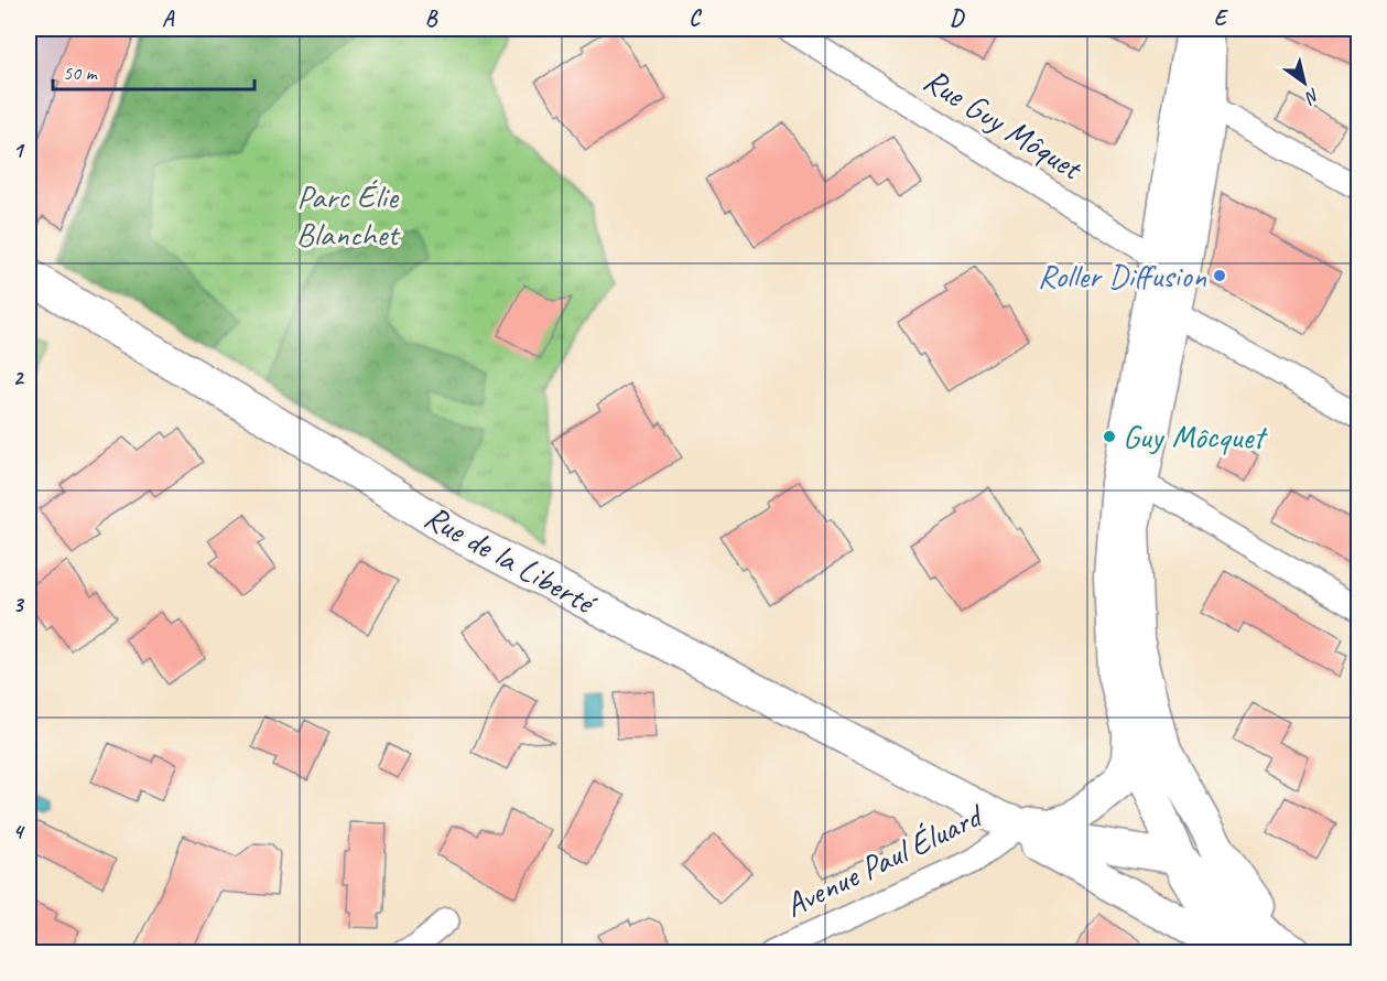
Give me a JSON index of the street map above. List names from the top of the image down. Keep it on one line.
{"streets":{"street":["Rue Guy Môquet","Rue de la Liberté","Avenue Paul Éluard"]},"crossings":[["Rue de la Liberté","Avenue Paul Éluard"]],"parks":["Parc Élie Blanchet"],"places":["Roller Diffusion","Guy Môcquet"],"scale_bar":"50 m","north":"bottom right","grid":{"columns":["A","B","C","D","E"],"rows":["1","2","3","4"]}}
